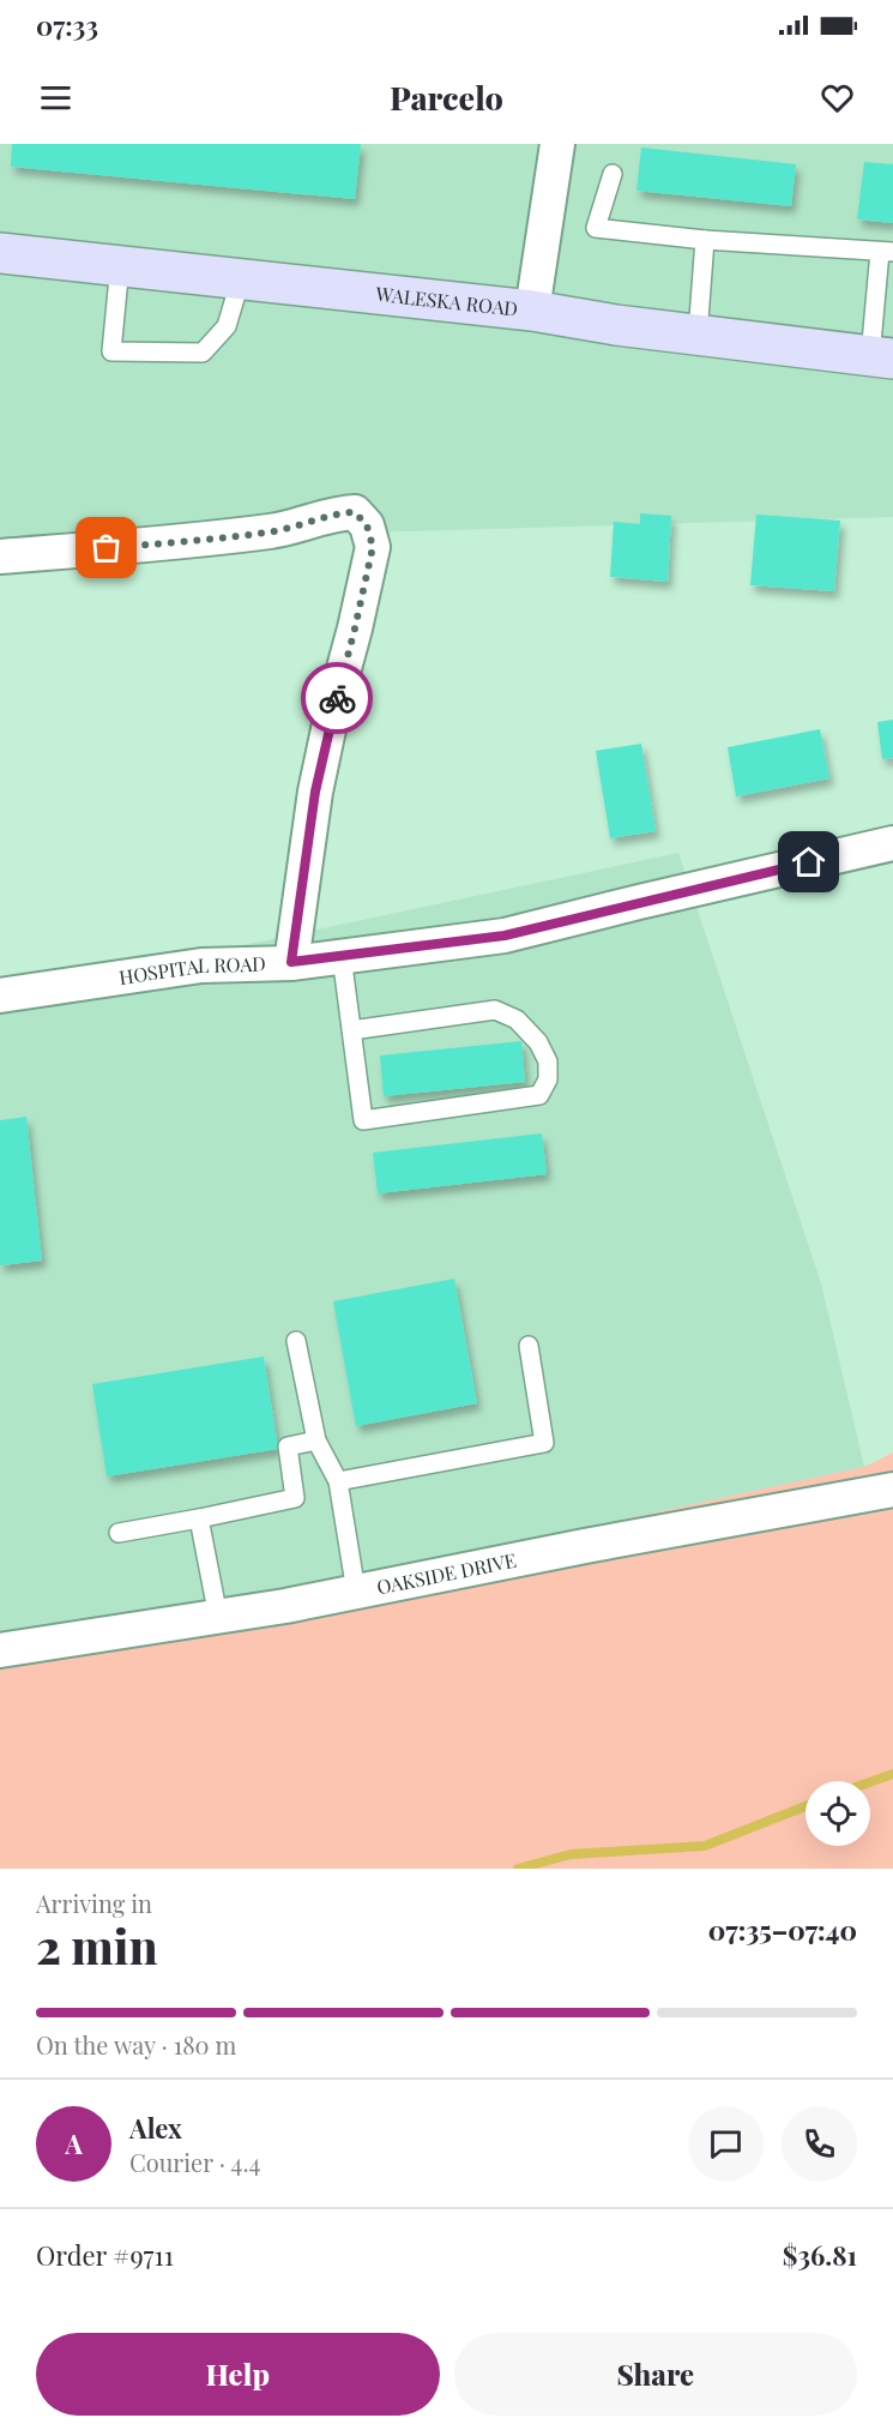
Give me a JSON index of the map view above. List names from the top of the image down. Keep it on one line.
{"streets":{"main road":["WALESKA ROAD"],"street":["HOSPITAL ROAD","OAKSIDE DRIVE"]},"page":{"status":"07:33","header":"Parcelo","heading":["2 min","Arriving in","07:35–07:40"],"panel":["Alex","Courier · 4.4","Order #9711","$36.81"],"bar":"On the way · 180 m","round":"A","buttons":["Help","Share"]}}
